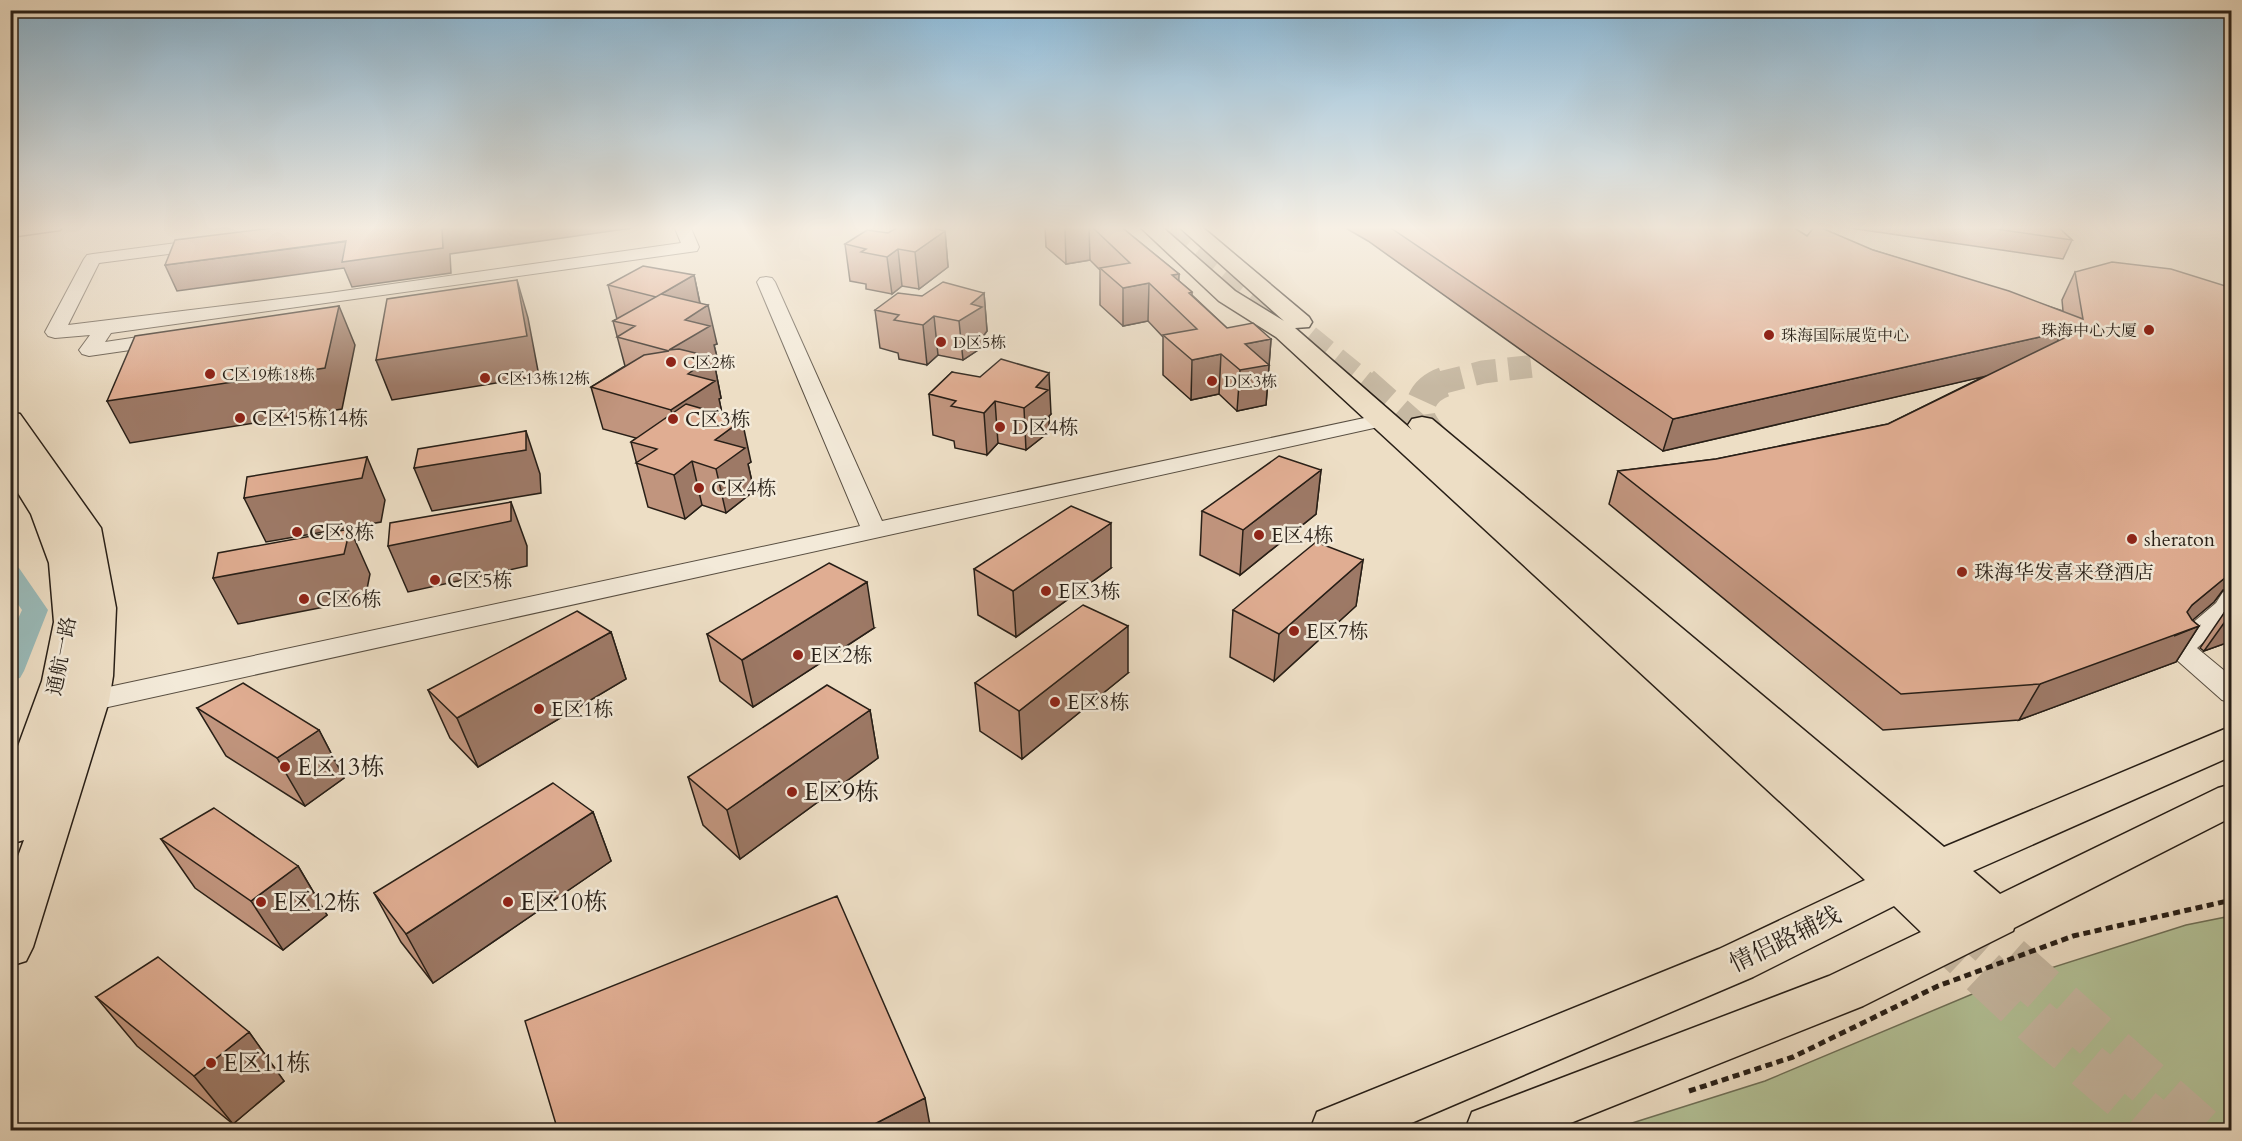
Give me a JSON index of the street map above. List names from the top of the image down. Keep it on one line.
{"streets":{"main road":["通航一路","情侣路辅线"]},"places":["珠海中心大厦","珠海国际展览中心","D区5栋","C区2栋","C区19栋18栋","C区13栋12栋","D区3栋","C区15栋14栋","C区3栋","D区4栋","C区4栋","C区8栋","E区4栋","sheraton","珠海华发喜来登酒店","C区5栋","E区3栋","C区6栋","E区7栋","E区2栋","E区8栋","E区1栋","E区13栋","E区9栋","E区12栋","E区10栋","E区11栋"]}
